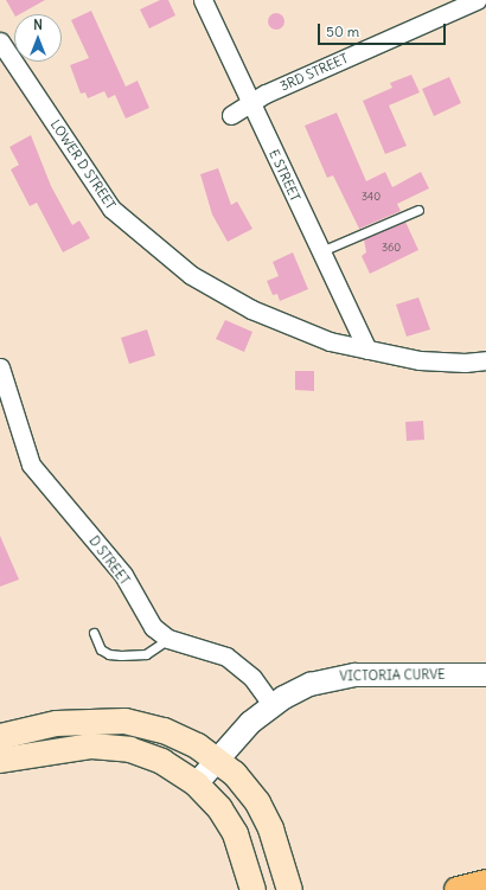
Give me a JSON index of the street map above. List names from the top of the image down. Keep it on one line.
{"streets":{"street":["3RD STREET","LOWER D STREET","E STREET","D STREET","VICTORIA CURVE"]},"crossings":[["3RD STREET","E STREET"],["LOWER D STREET","E STREET"],["D STREET","VICTORIA CURVE"]],"house_numbers":["340","360"],"scale_bar":"50 m","north":"top"}
